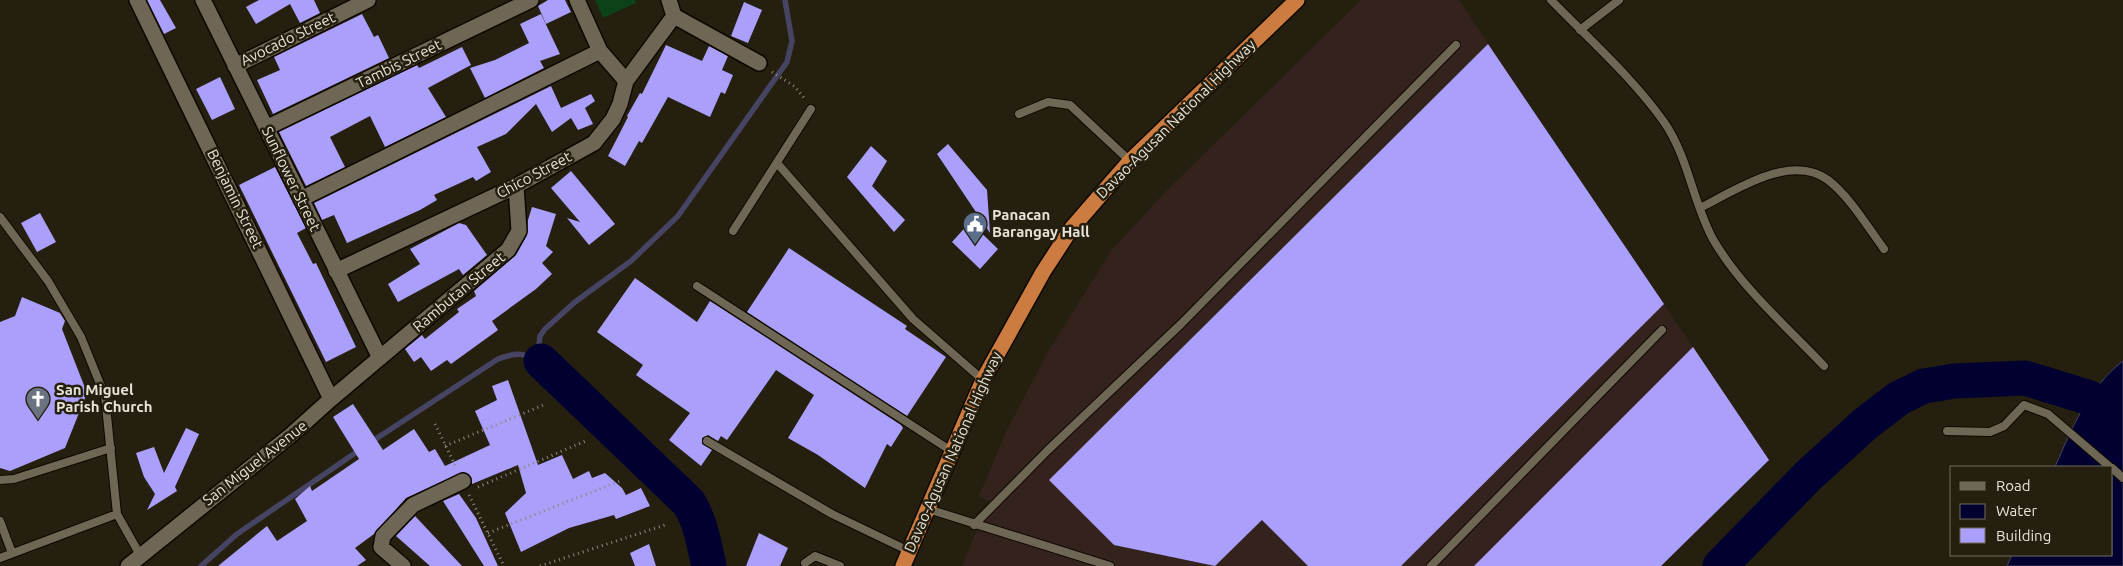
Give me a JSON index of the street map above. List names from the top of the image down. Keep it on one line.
{"streets":{"highway":["Davao-Agusan National Highway"],"street":["Avocado Street","Tambis Street","Chico Street","Sunflower Street","Benjamin Street","Rambutan Street","San Miguel Avenue"]},"crossings":[["Avocado Street","Sunflower Street"],["Tambis Street","Sunflower Street"],["Chico Street","Sunflower Street"],["Chico Street","Rambutan Street"],["Sunflower Street","Rambutan Street"],["Sunflower Street","San Miguel Avenue"],["Benjamin Street","San Miguel Avenue"],["Rambutan Street","San Miguel Avenue"]],"places":{"public building":["Panacan Barangay Hall"],"church":["San Miguel Parish Church"]},"legend":["Road","Water","Building"]}
